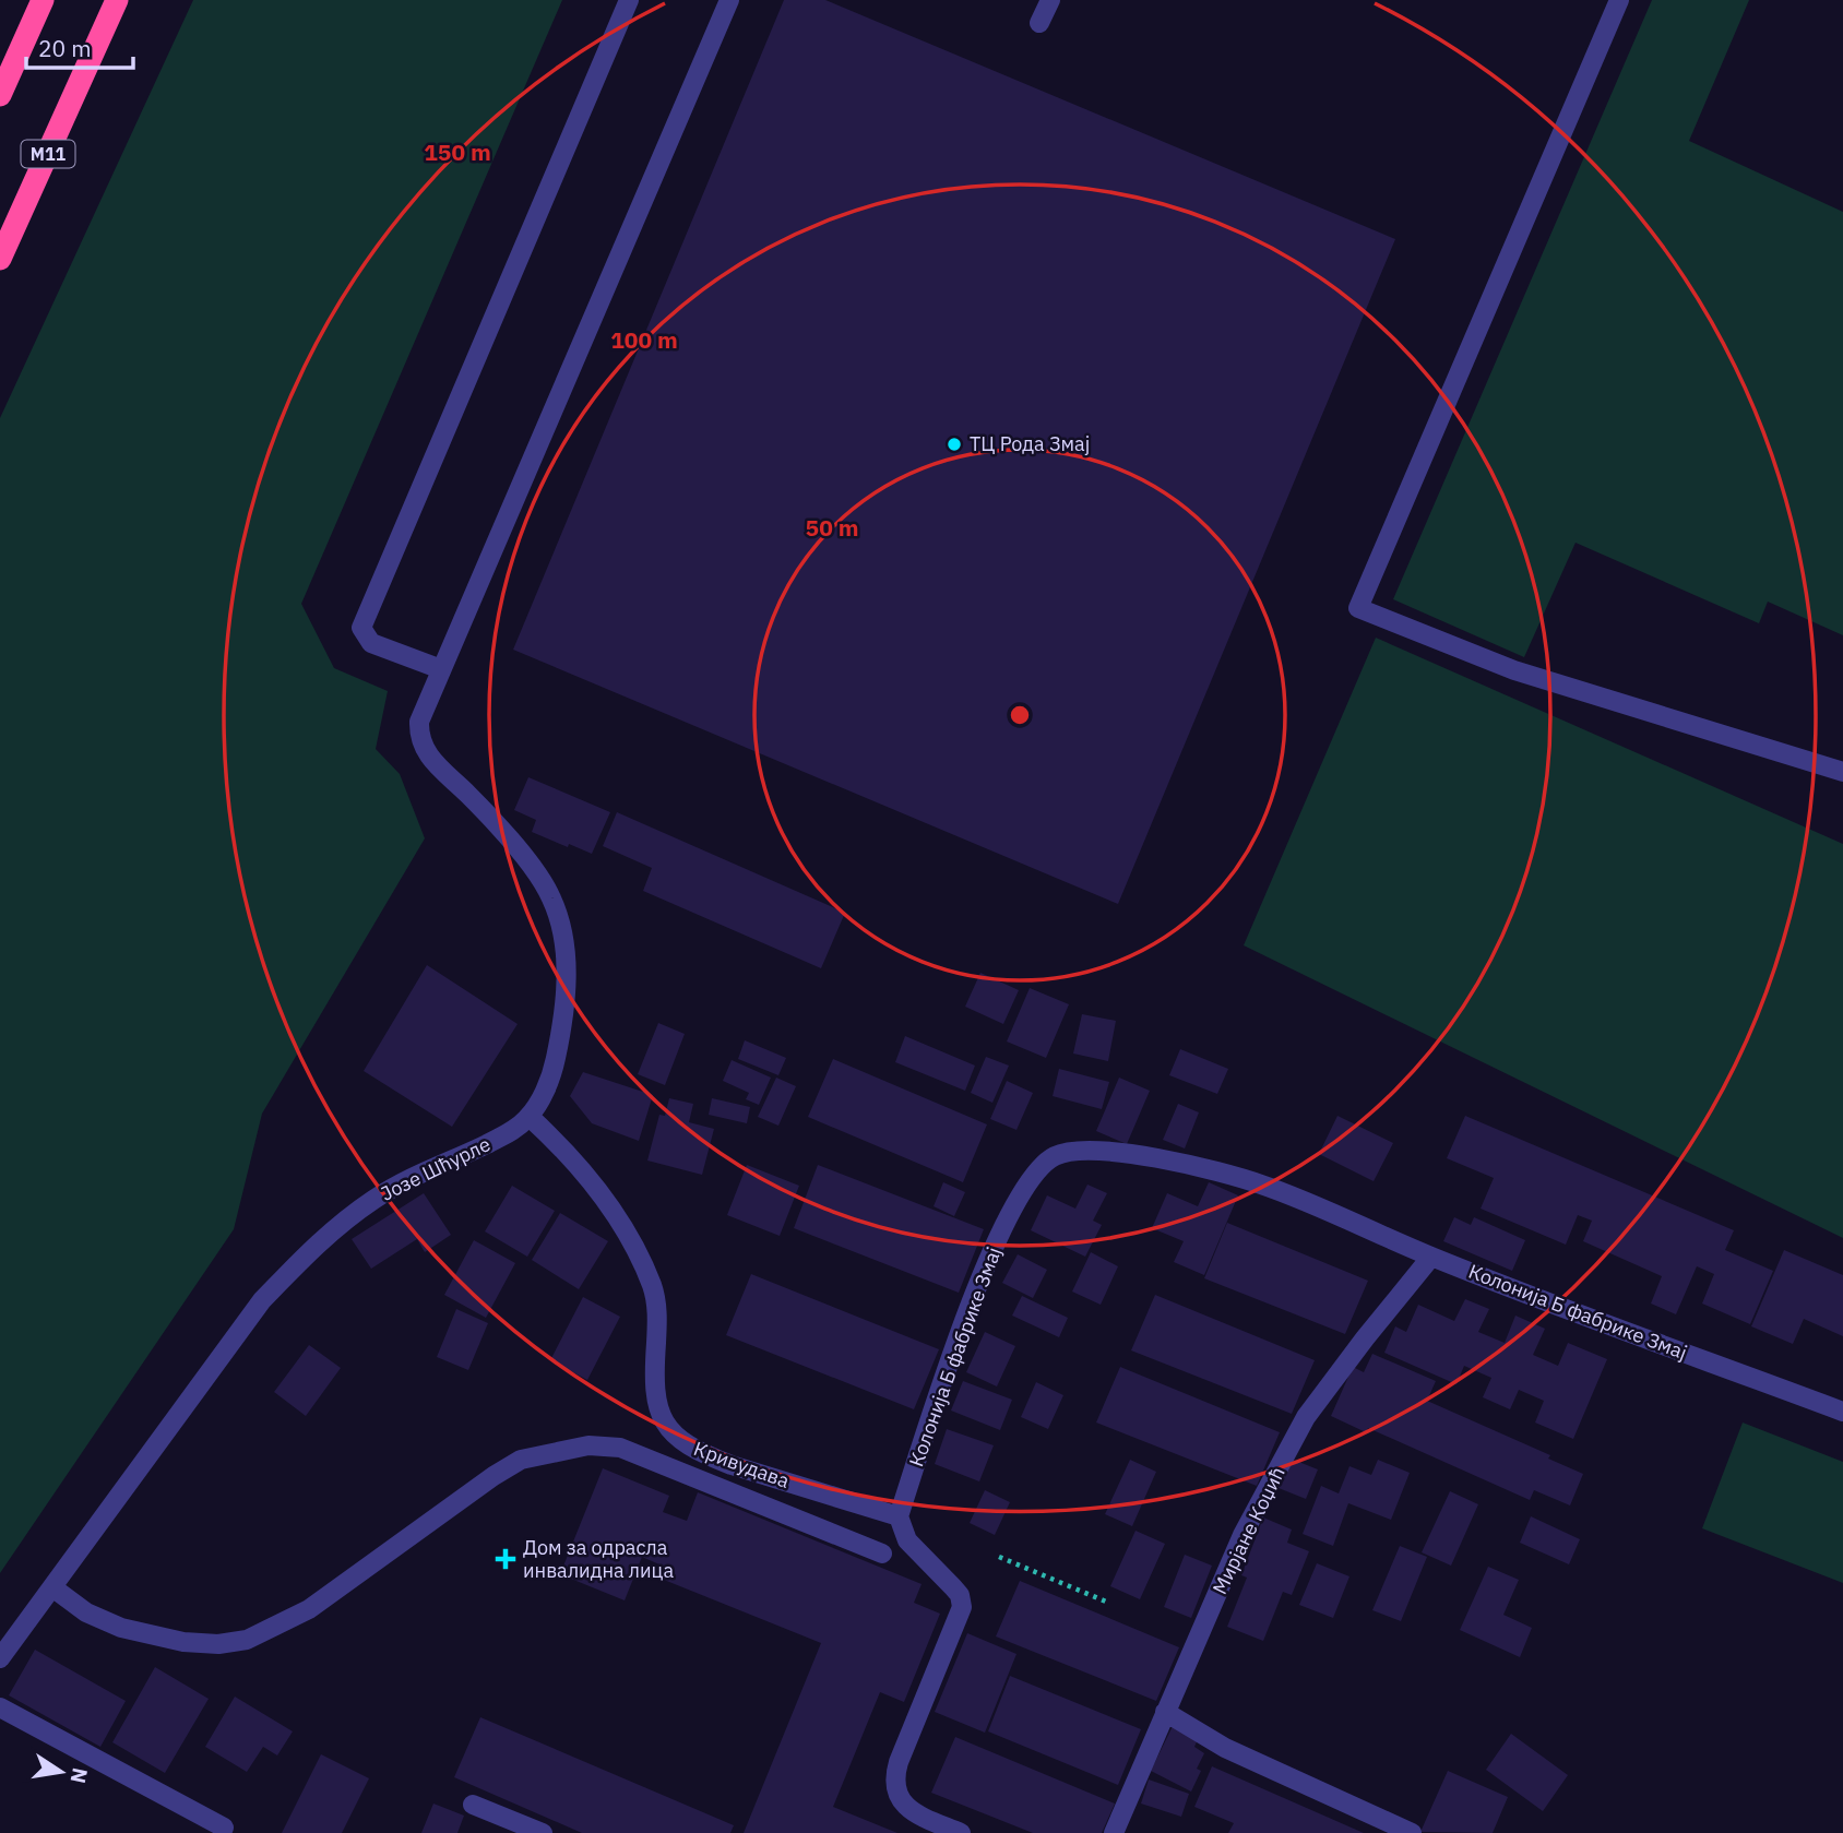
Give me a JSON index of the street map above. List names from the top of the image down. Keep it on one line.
{"streets":{"highway":["M11"],"street":["Јозе Шћурле","Колонија Б фабрике Змај","Кривудава","Мирјане Коџић"]},"crossings":[["Јозе Шћурле","Кривудава"],["Колонија Б фабрике Змај","Кривудава"],["Колонија Б фабрике Змај","Мирјане Коџић"]],"places":{"other":["ТЦ Рода Змај"],"health":["Дом за одрасла инвалидна лица"]},"scale_bar":"20 m","north":"right","rings":["150 m","100 m","50 m"]}
